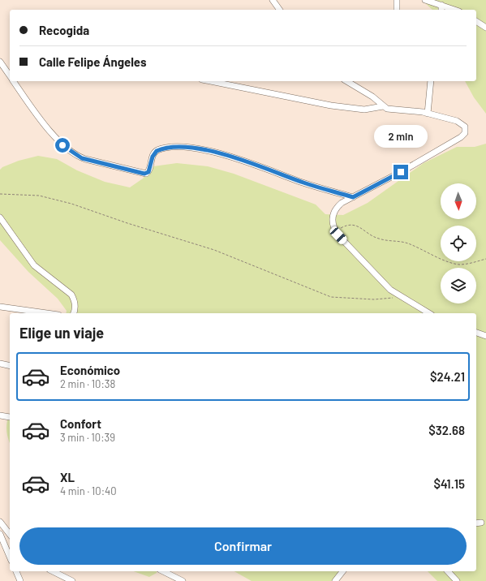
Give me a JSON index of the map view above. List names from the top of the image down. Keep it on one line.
{"north":"bottom","page":{"banner":["Recogida","Calle Felipe Ángeles"],"bubble":"2 min","heading":"Elige un viaje","list":[{"name":"Económico","note":"2 min · 10:38","value":"$24.21"},{"name":"Confort","note":"3 min · 10:39","value":"$32.68"},{"name":"XL","note":"4 min · 10:40","value":"$41.15"}],"buttons":"Confirmar"}}
